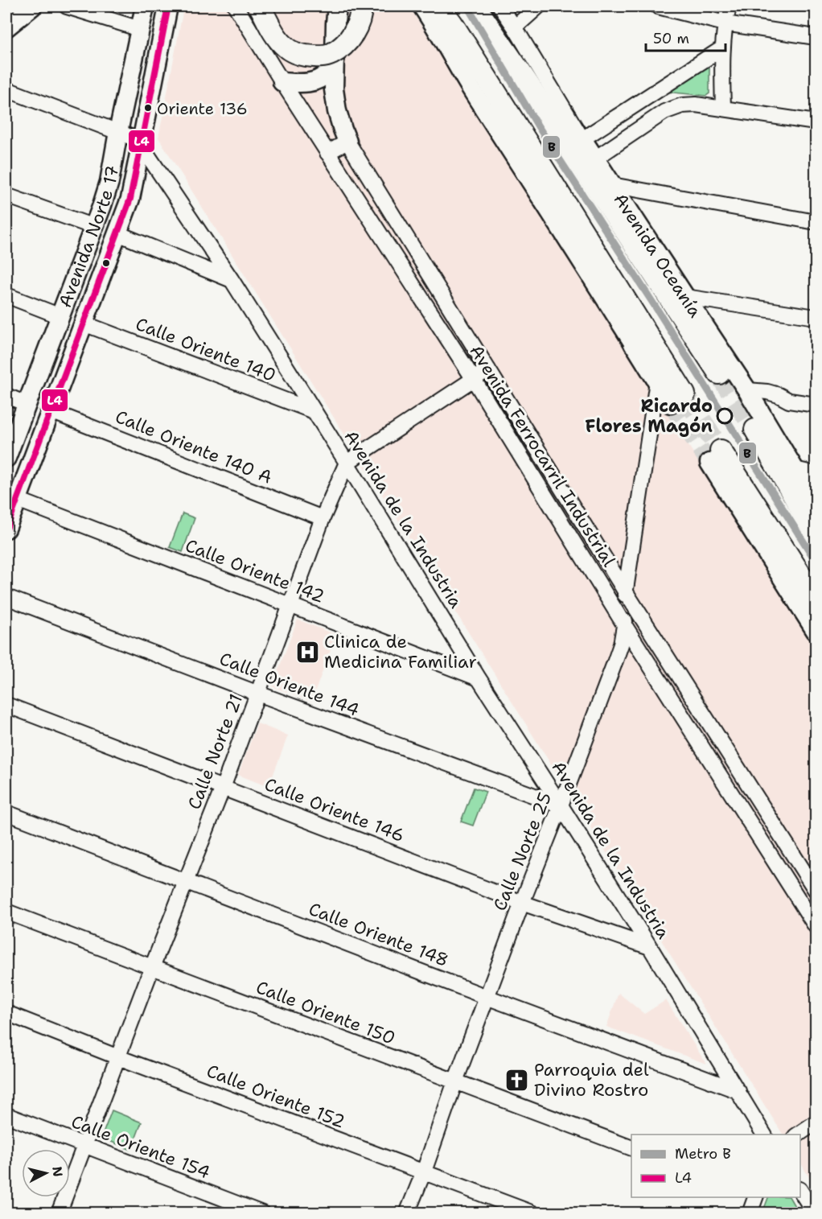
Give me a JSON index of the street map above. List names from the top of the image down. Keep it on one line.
{"streets":{"highway":["Avenida Oceanía"],"main road":["Avenida Norte 17"],"street":["Calle Oriente 140","Calle Oriente 140 A","Avenida Ferrocarril Industrial","Avenida de la Industria","Calle Oriente 142","Calle Oriente 144","Calle Norte 21","Calle Oriente 146","Calle Norte 25","Calle Oriente 148","Calle Oriente 150","Calle Oriente 152","Calle Oriente 154"]},"crossings":[["Avenida Norte 17","Calle Oriente 140"],["Avenida Norte 17","Calle Oriente 140 A"],["Avenida Norte 17","Avenida de la Industria"],["Avenida Norte 17","Calle Oriente 142"],["Calle Oriente 140","Avenida de la Industria"],["Calle Oriente 140 A","Calle Norte 21"],["Avenida Ferrocarril Industrial","Calle Norte 25"],["Avenida de la Industria","Calle Oriente 142"],["Avenida de la Industria","Calle Oriente 144"],["Avenida de la Industria","Calle Norte 21"],["Avenida de la Industria","Calle Oriente 146"],["Avenida de la Industria","Calle Norte 25"],["Avenida de la Industria","Calle Oriente 148"],["Calle Oriente 142","Calle Norte 21"],["Calle Oriente 144","Calle Norte 21"],["Calle Oriente 144","Calle Norte 25"],["Calle Norte 21","Calle Oriente 146"],["Calle Norte 21","Calle Oriente 148"],["Calle Norte 21","Calle Oriente 150"],["Calle Norte 21","Calle Oriente 152"],["Calle Norte 21","Calle Oriente 154"],["Calle Oriente 146","Calle Norte 25"],["Calle Norte 25","Calle Oriente 148"],["Calle Norte 25","Calle Oriente 150"],["Calle Norte 25","Calle Oriente 152"]],"places":{"other":["Oriente 136","Ricardo Flores Magón"],"hospital":["Clinica de Medicina Familiar"],"church":["Parroquia del Divino Rostro"]},"lines":["metro line B","transit line L4"],"legend":["Metro B","L4"],"scale_bar":"50 m","north":"right"}
